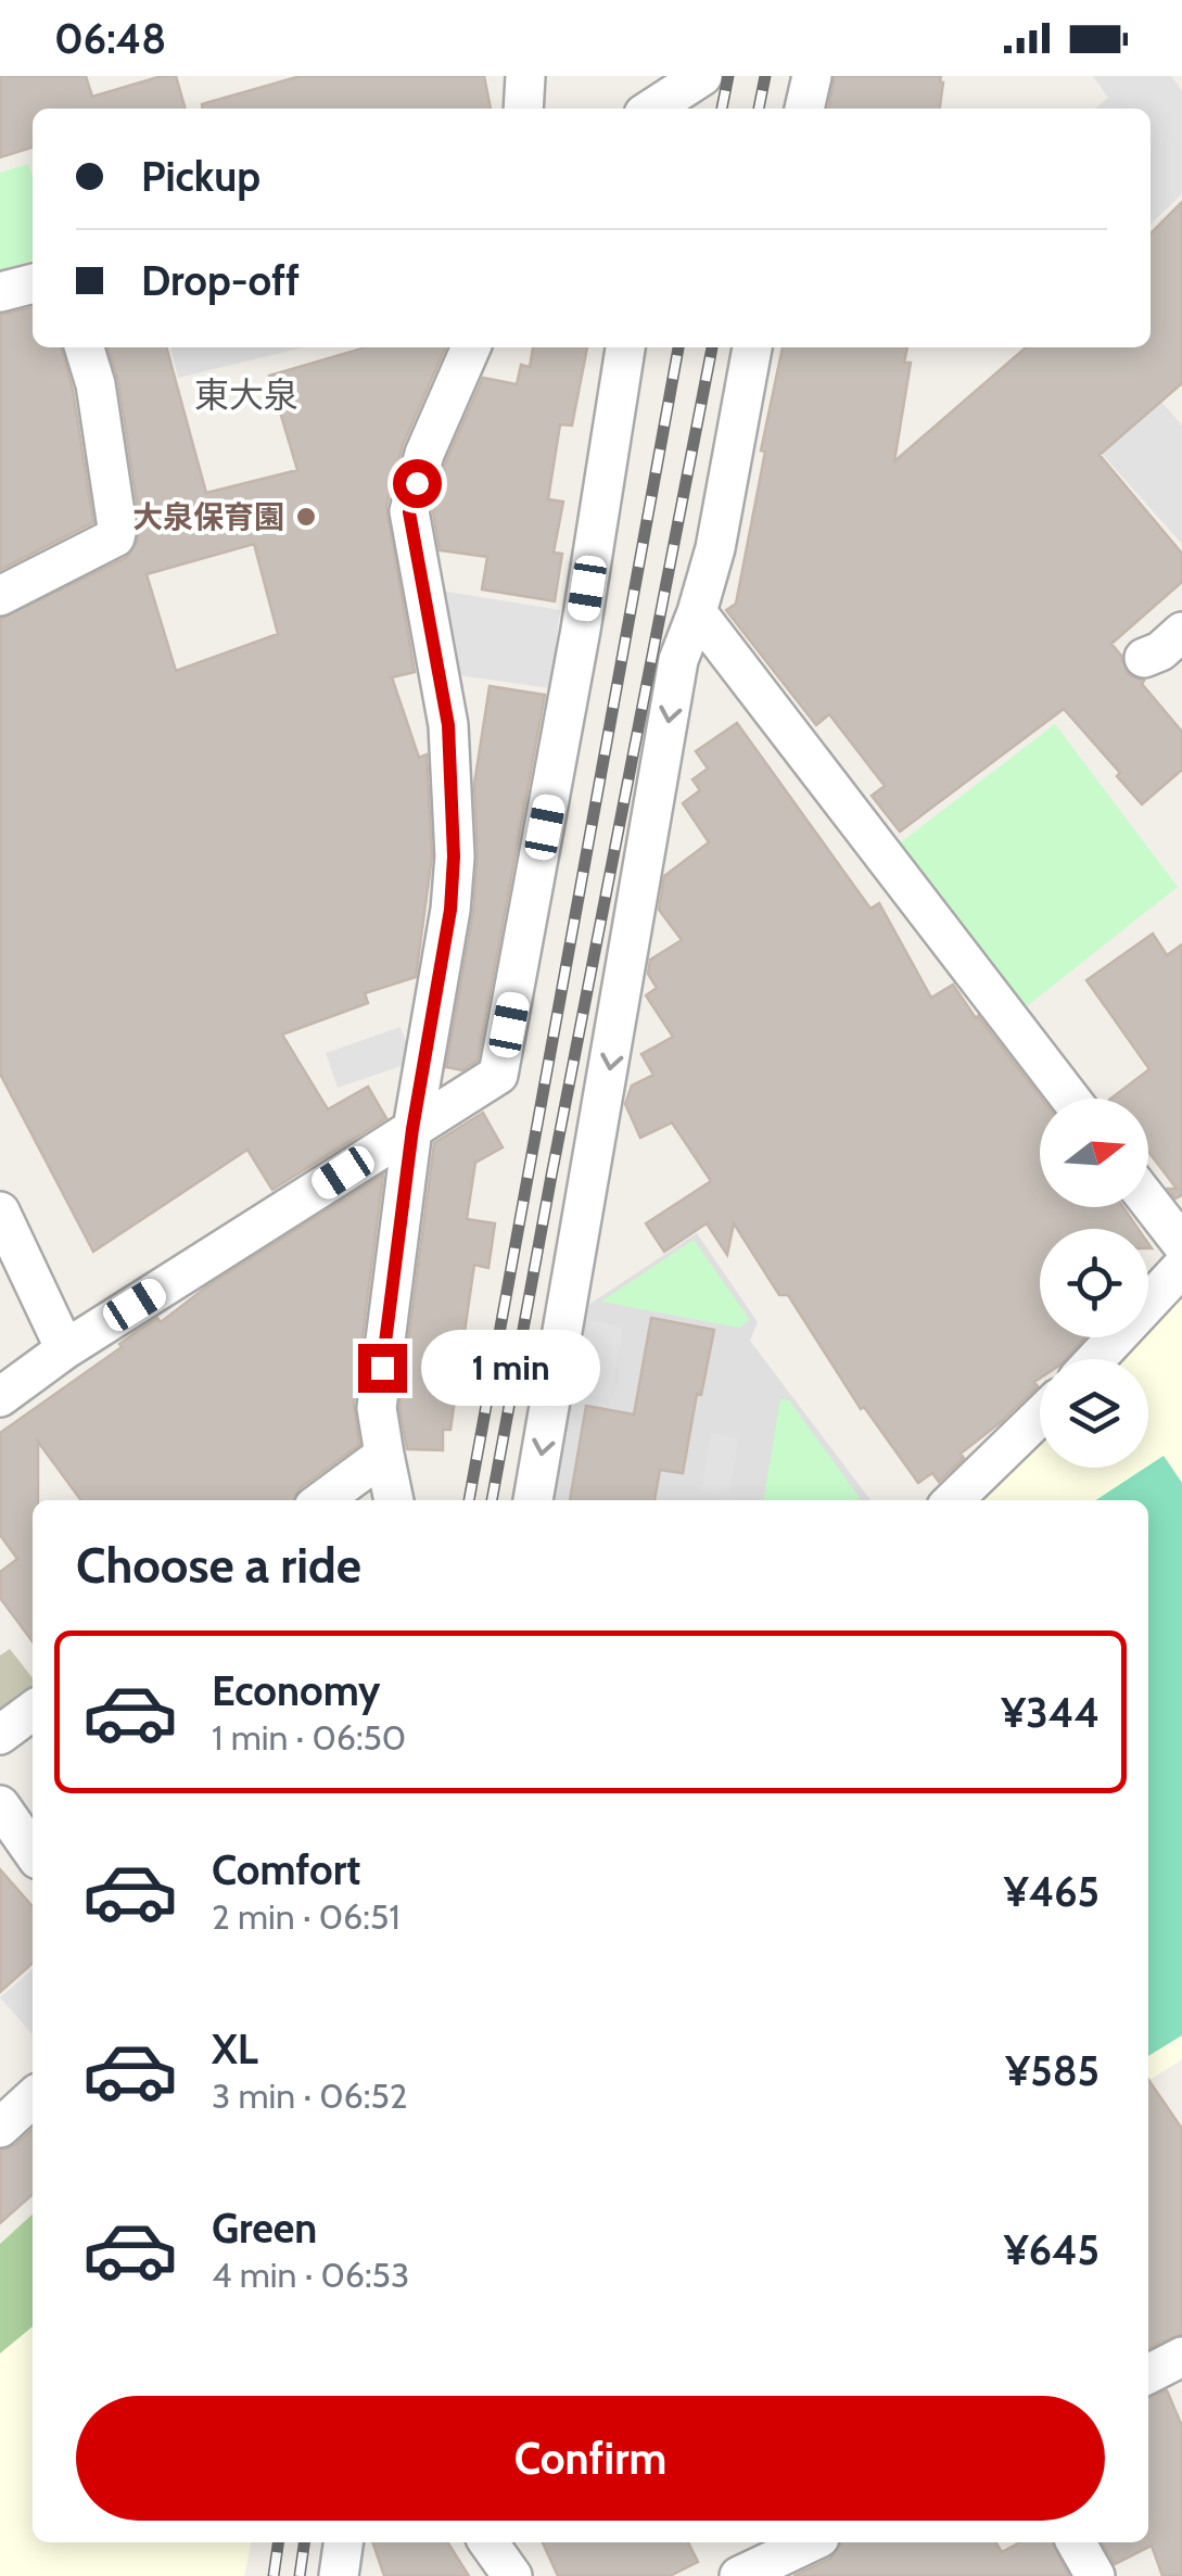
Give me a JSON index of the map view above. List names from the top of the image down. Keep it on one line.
{"districts":["東大泉"],"places":["大泉保育園"],"north":"right","page":{"status":"06:48","banner":["Pickup","Drop-off"],"bubble":"1 min","heading":"Choose a ride","list":[{"name":"Economy","note":"1 min · 06:50","value":"¥344"},{"name":"Comfort","note":"2 min · 06:51","value":"¥465"},{"name":"XL","note":"3 min · 06:52","value":"¥585"},{"name":"Green","note":"4 min · 06:53","value":"¥645"}],"buttons":"Confirm"}}
